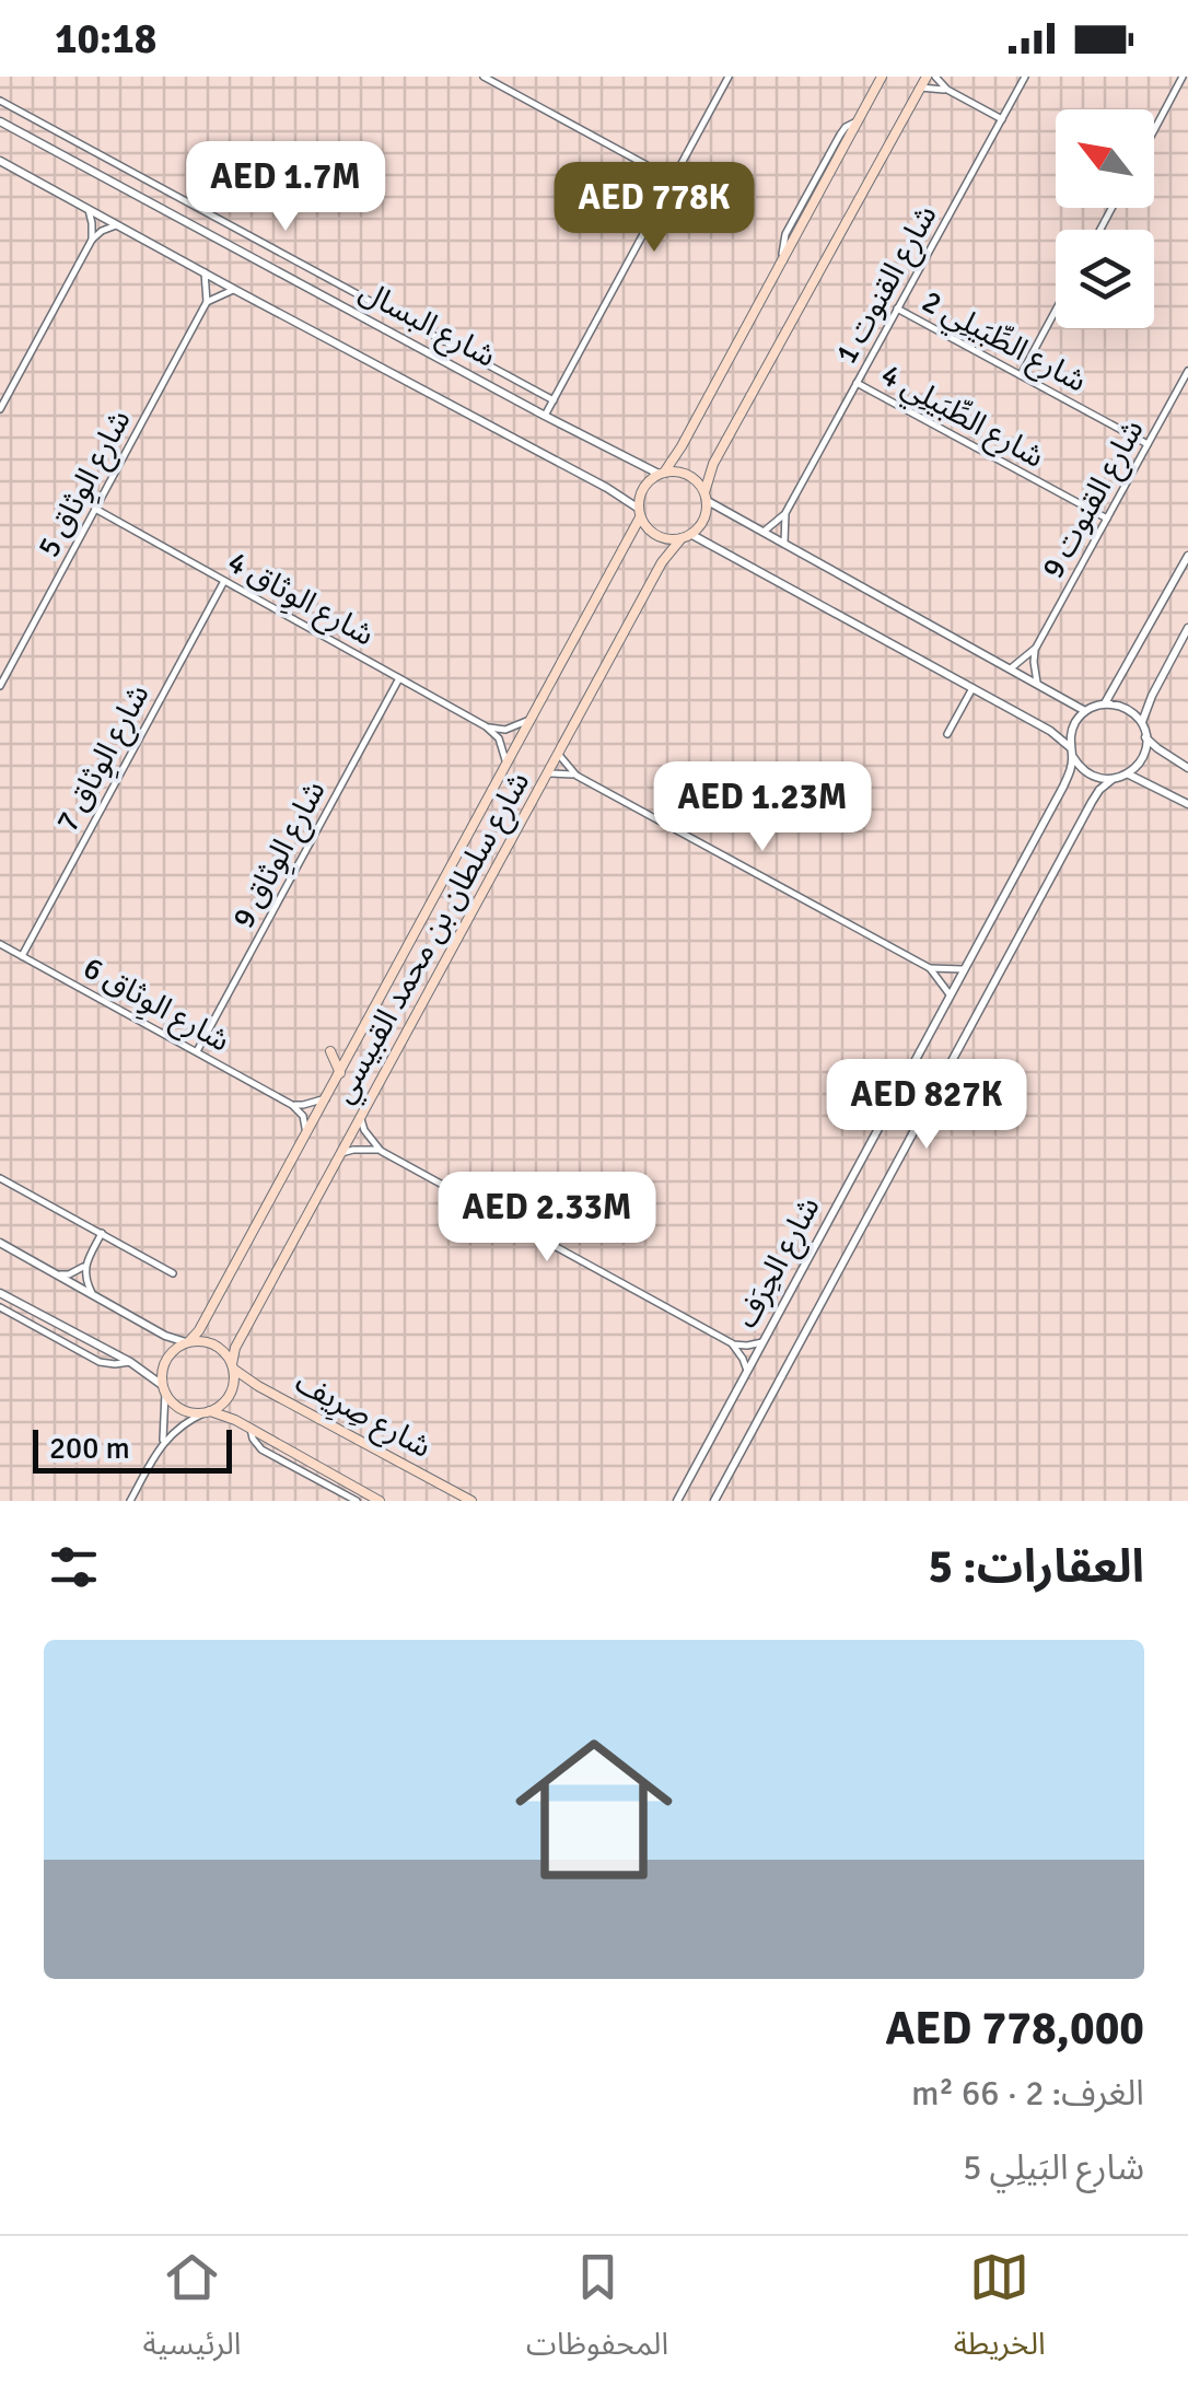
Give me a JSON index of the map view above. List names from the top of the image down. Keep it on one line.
{"streets":{"main road":["شارع سلطان بن محمد القبيسي","شارع صِرِيف"],"street":["شارع القنوت 1","شارع البسال","شارع الطِّبَيلِي 2","شارع الطِّبَيلِي 4","شارع الوِثاق 5","شارع القنوت 9","شارع الوِثاق 4","شارع الوِثاق 7","شارع الوِثاق 9","شارع الوِثاق 6","شارع الحِرَف"]},"crossings":[["شارع القنوت 1","شارع الطِّبَيلِي 2"],["شارع القنوت 1","شارع الطِّبَيلِي 4"],["شارع البسال","شارع سلطان بن محمد القبيسي"],["شارع الطِّبَيلِي 2","شارع القنوت 9"],["شارع الطِّبَيلِي 4","شارع القنوت 9"],["شارع الوِثاق 5","شارع الوِثاق 4"],["شارع الوِثاق 4","شارع الوِثاق 7"],["شارع الوِثاق 4","شارع الوِثاق 9"],["شارع الوِثاق 7","شارع الوِثاق 6"],["شارع الوِثاق 9","شارع الوِثاق 6"],["شارع سلطان بن محمد القبيسي","شارع صِرِيف"]],"scale_bar":"200 m","north":"top left","page":{"status":"10:18","price":["AED 1.7M","AED 778K","AED 1.23M","AED 827K","AED 2.33M"],"scale":"200 m","heading":"العقارات: 5","list":[{"name":"AED 778,000","note":"الغرف: 2 · 66 m² · شارع البَيلِي 5"}],"tabs":["الخريطة","المحفوظات","الرئيسية"]}}
